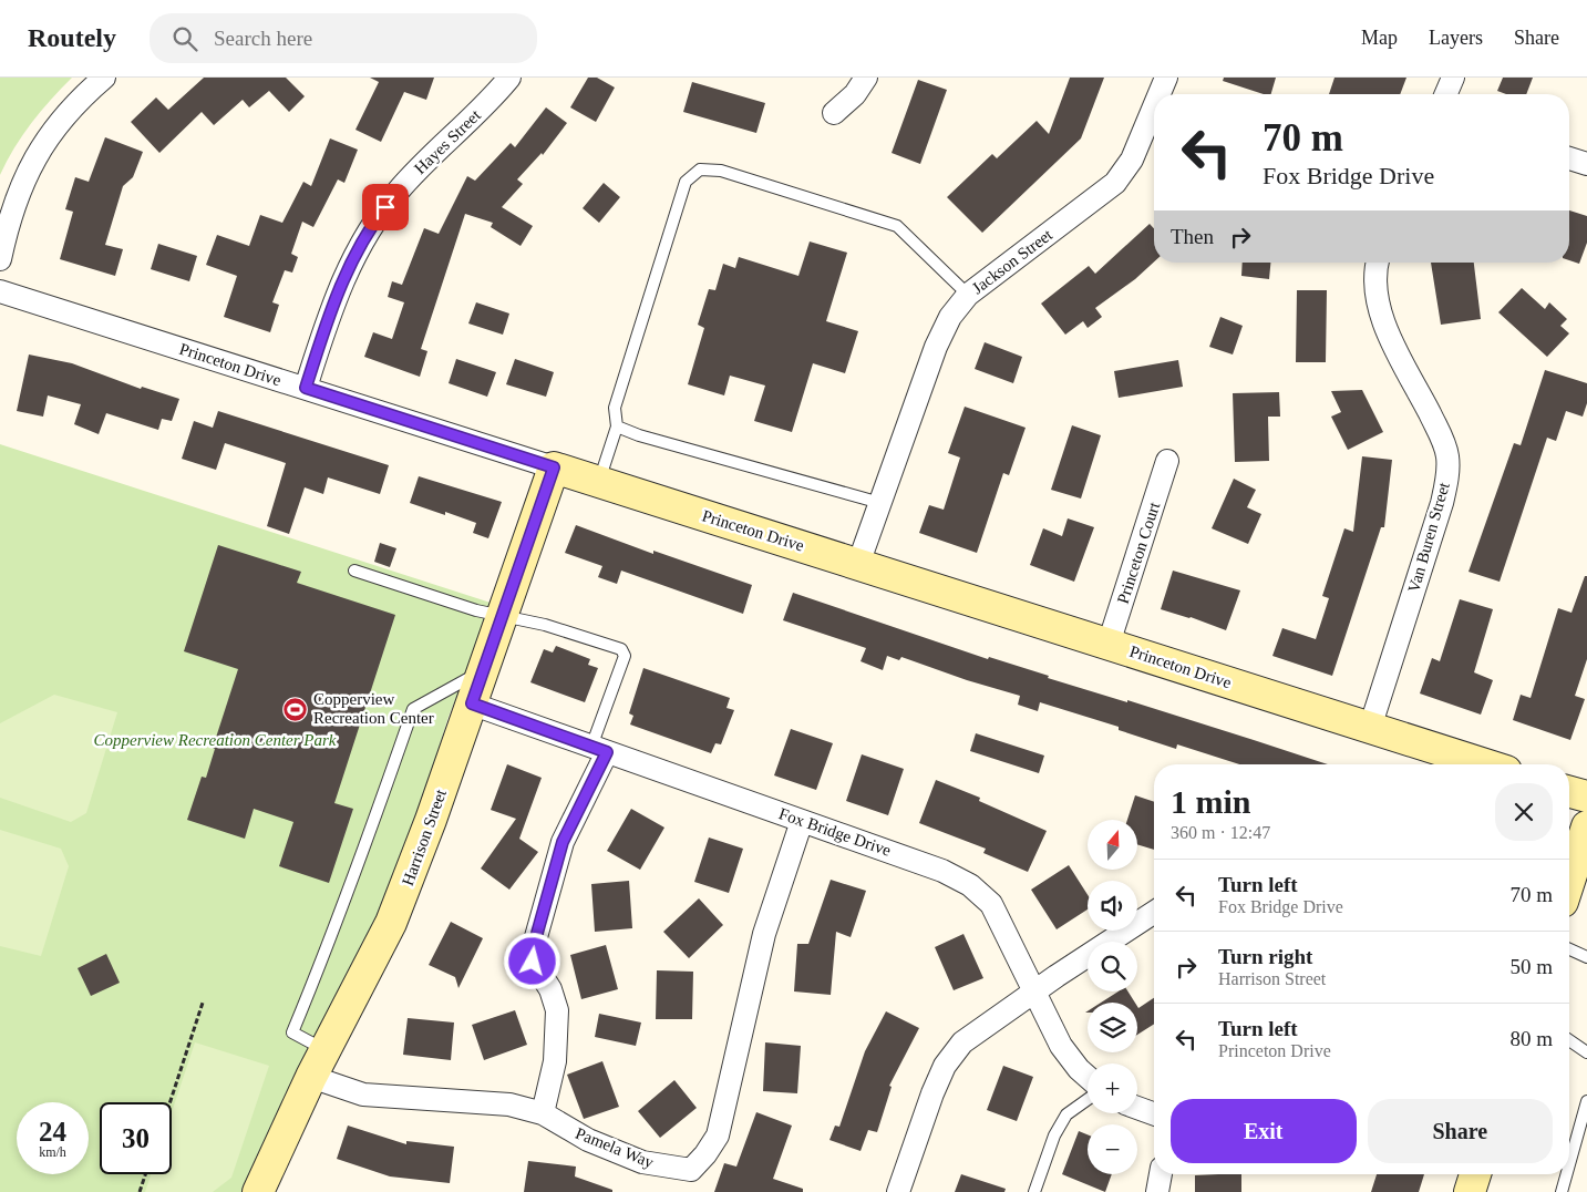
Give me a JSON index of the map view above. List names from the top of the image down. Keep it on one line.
{"streets":{"street":["Hayes Street","Jackson Street","Princeton Drive","Van Buren Street","Princeton Court","Fox Bridge Drive","Harrison Street","Pamela Way"]},"crossings":[["Hayes Street","Princeton Drive"],["Jackson Street","Princeton Drive"],["Princeton Drive","Van Buren Street"],["Princeton Drive","Princeton Court"],["Princeton Drive","Harrison Street"],["Fox Bridge Drive","Harrison Street"],["Fox Bridge Drive","Pamela Way"],["Harrison Street","Pamela Way"]],"parks":["Copperview Recreation Center Park"],"places":{"sports":["Copperview Recreation Center"]},"north":"top","page":{"header":"Routely","search":"Search here","nav":["Map","Layers","Share"],"turn":["70 m","Fox Bridge Drive"],"then":"Then","heading":["1 min","360 m · 12:47"],"map_buttons":["+","−"],"list":[{"name":"Turn left","note":"Fox Bridge Drive","value":"70 m"},{"name":"Turn right","note":"Harrison Street","value":"50 m"},{"name":"Turn left","note":"Princeton Drive","value":"80 m"}],"buttons":["Exit","Share"],"speed":"24 km/h","limit":"30"}}
